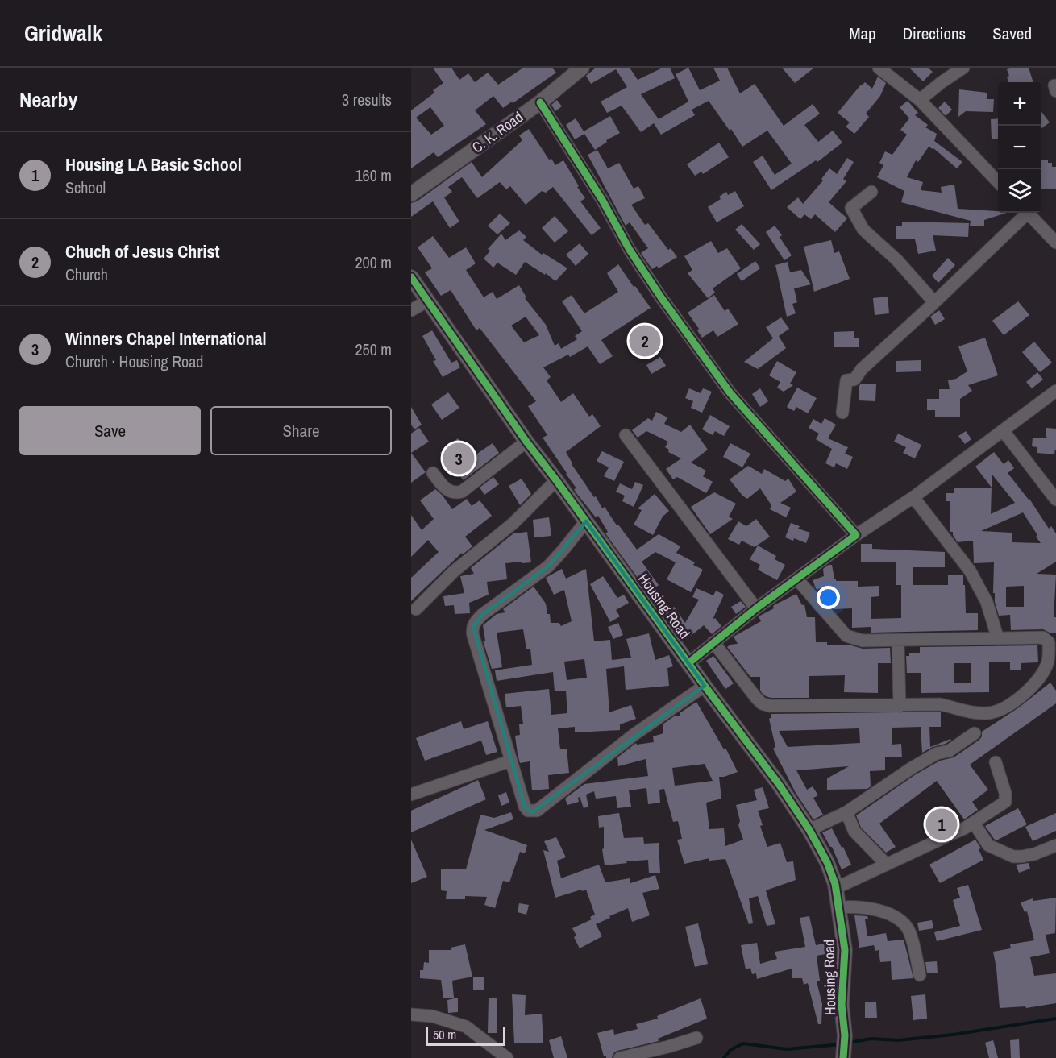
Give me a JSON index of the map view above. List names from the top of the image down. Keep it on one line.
{"streets":{"street":["C. K. Road","Housing Road"]},"scale_bar":"50 m","page":{"header":"Gridwalk","nav":["Map","Directions","Saved"],"heading":["Nearby","3 results"],"map_buttons":["+","−"],"list":[{"mark":"1","name":"Housing LA Basic School","note":"School","value":"160 m"},{"mark":"2","name":"Chuch of Jesus Christ","note":"Church","value":"200 m"},{"mark":"3","name":"Winners Chapel International","note":"Church · Housing Road","value":"250 m"}],"pins":["2","3","1"],"buttons":["Save","Share"],"scale":"50 m"}}
